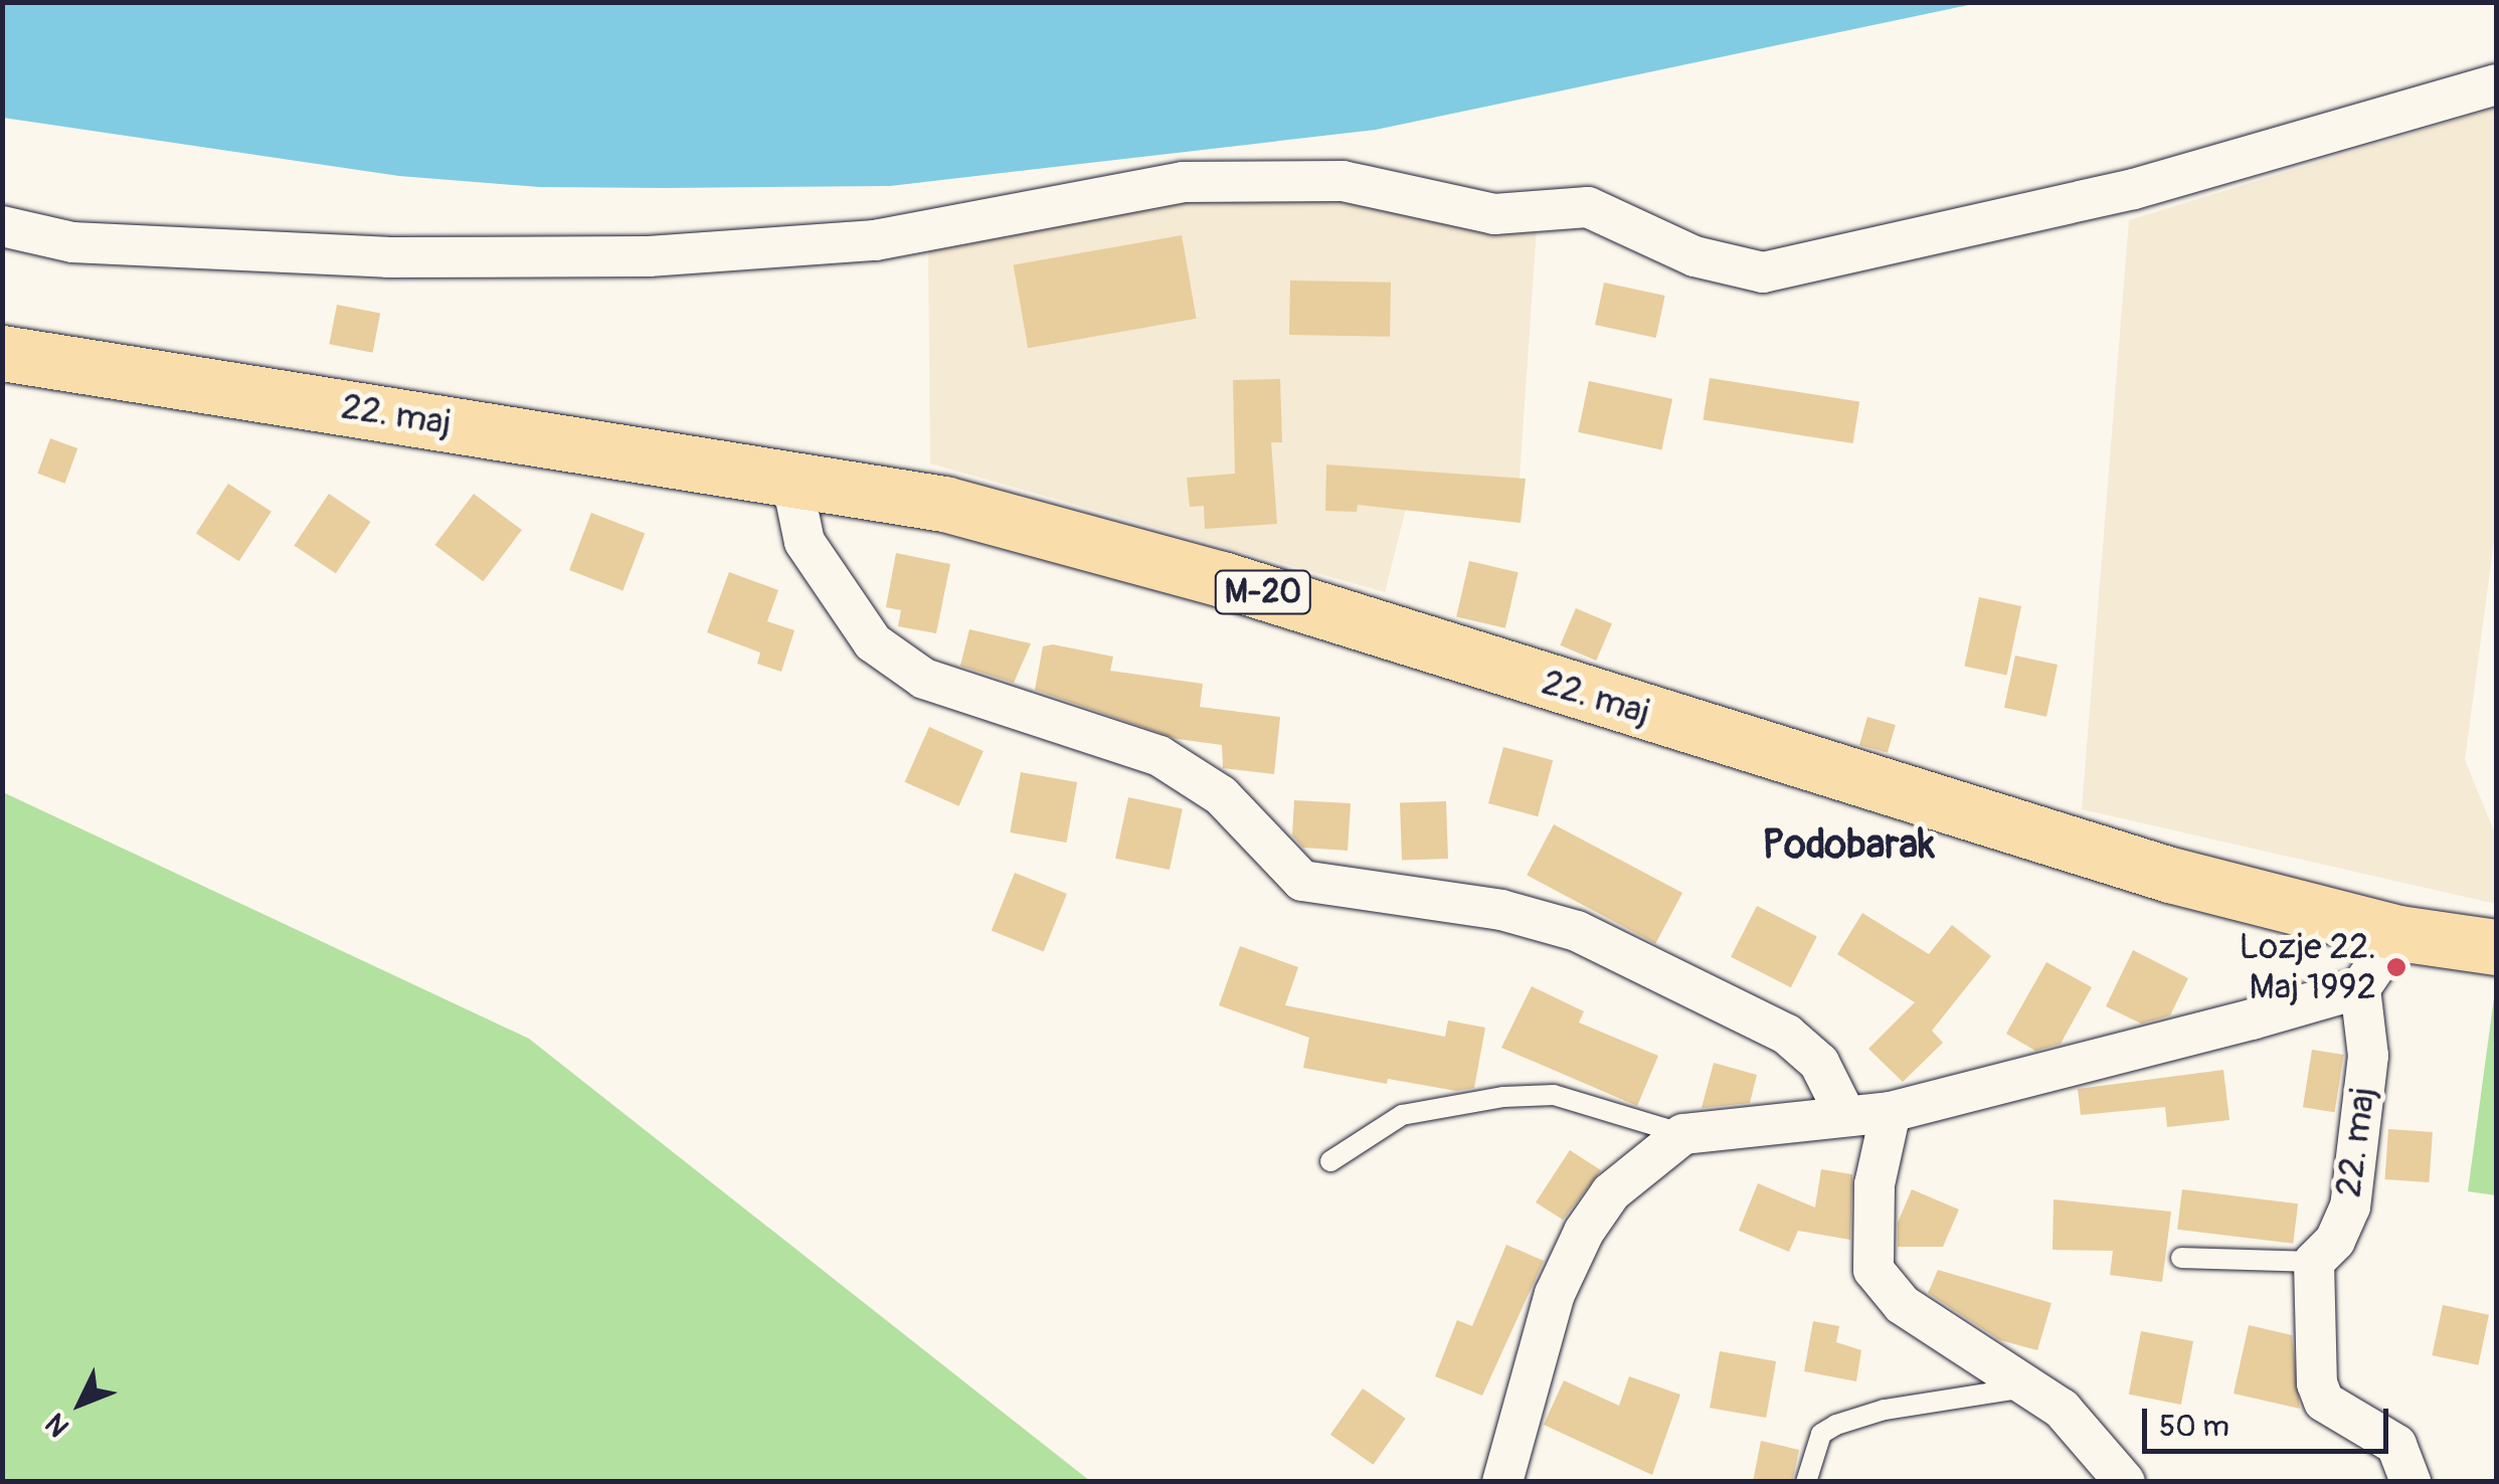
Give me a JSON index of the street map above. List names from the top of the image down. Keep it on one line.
{"streets":{"main road":["22. maj","M-20"]},"districts":["Podobarak"],"places":["Lozje 22. Maj 1992"],"scale_bar":"50 m","north":"bottom left"}
